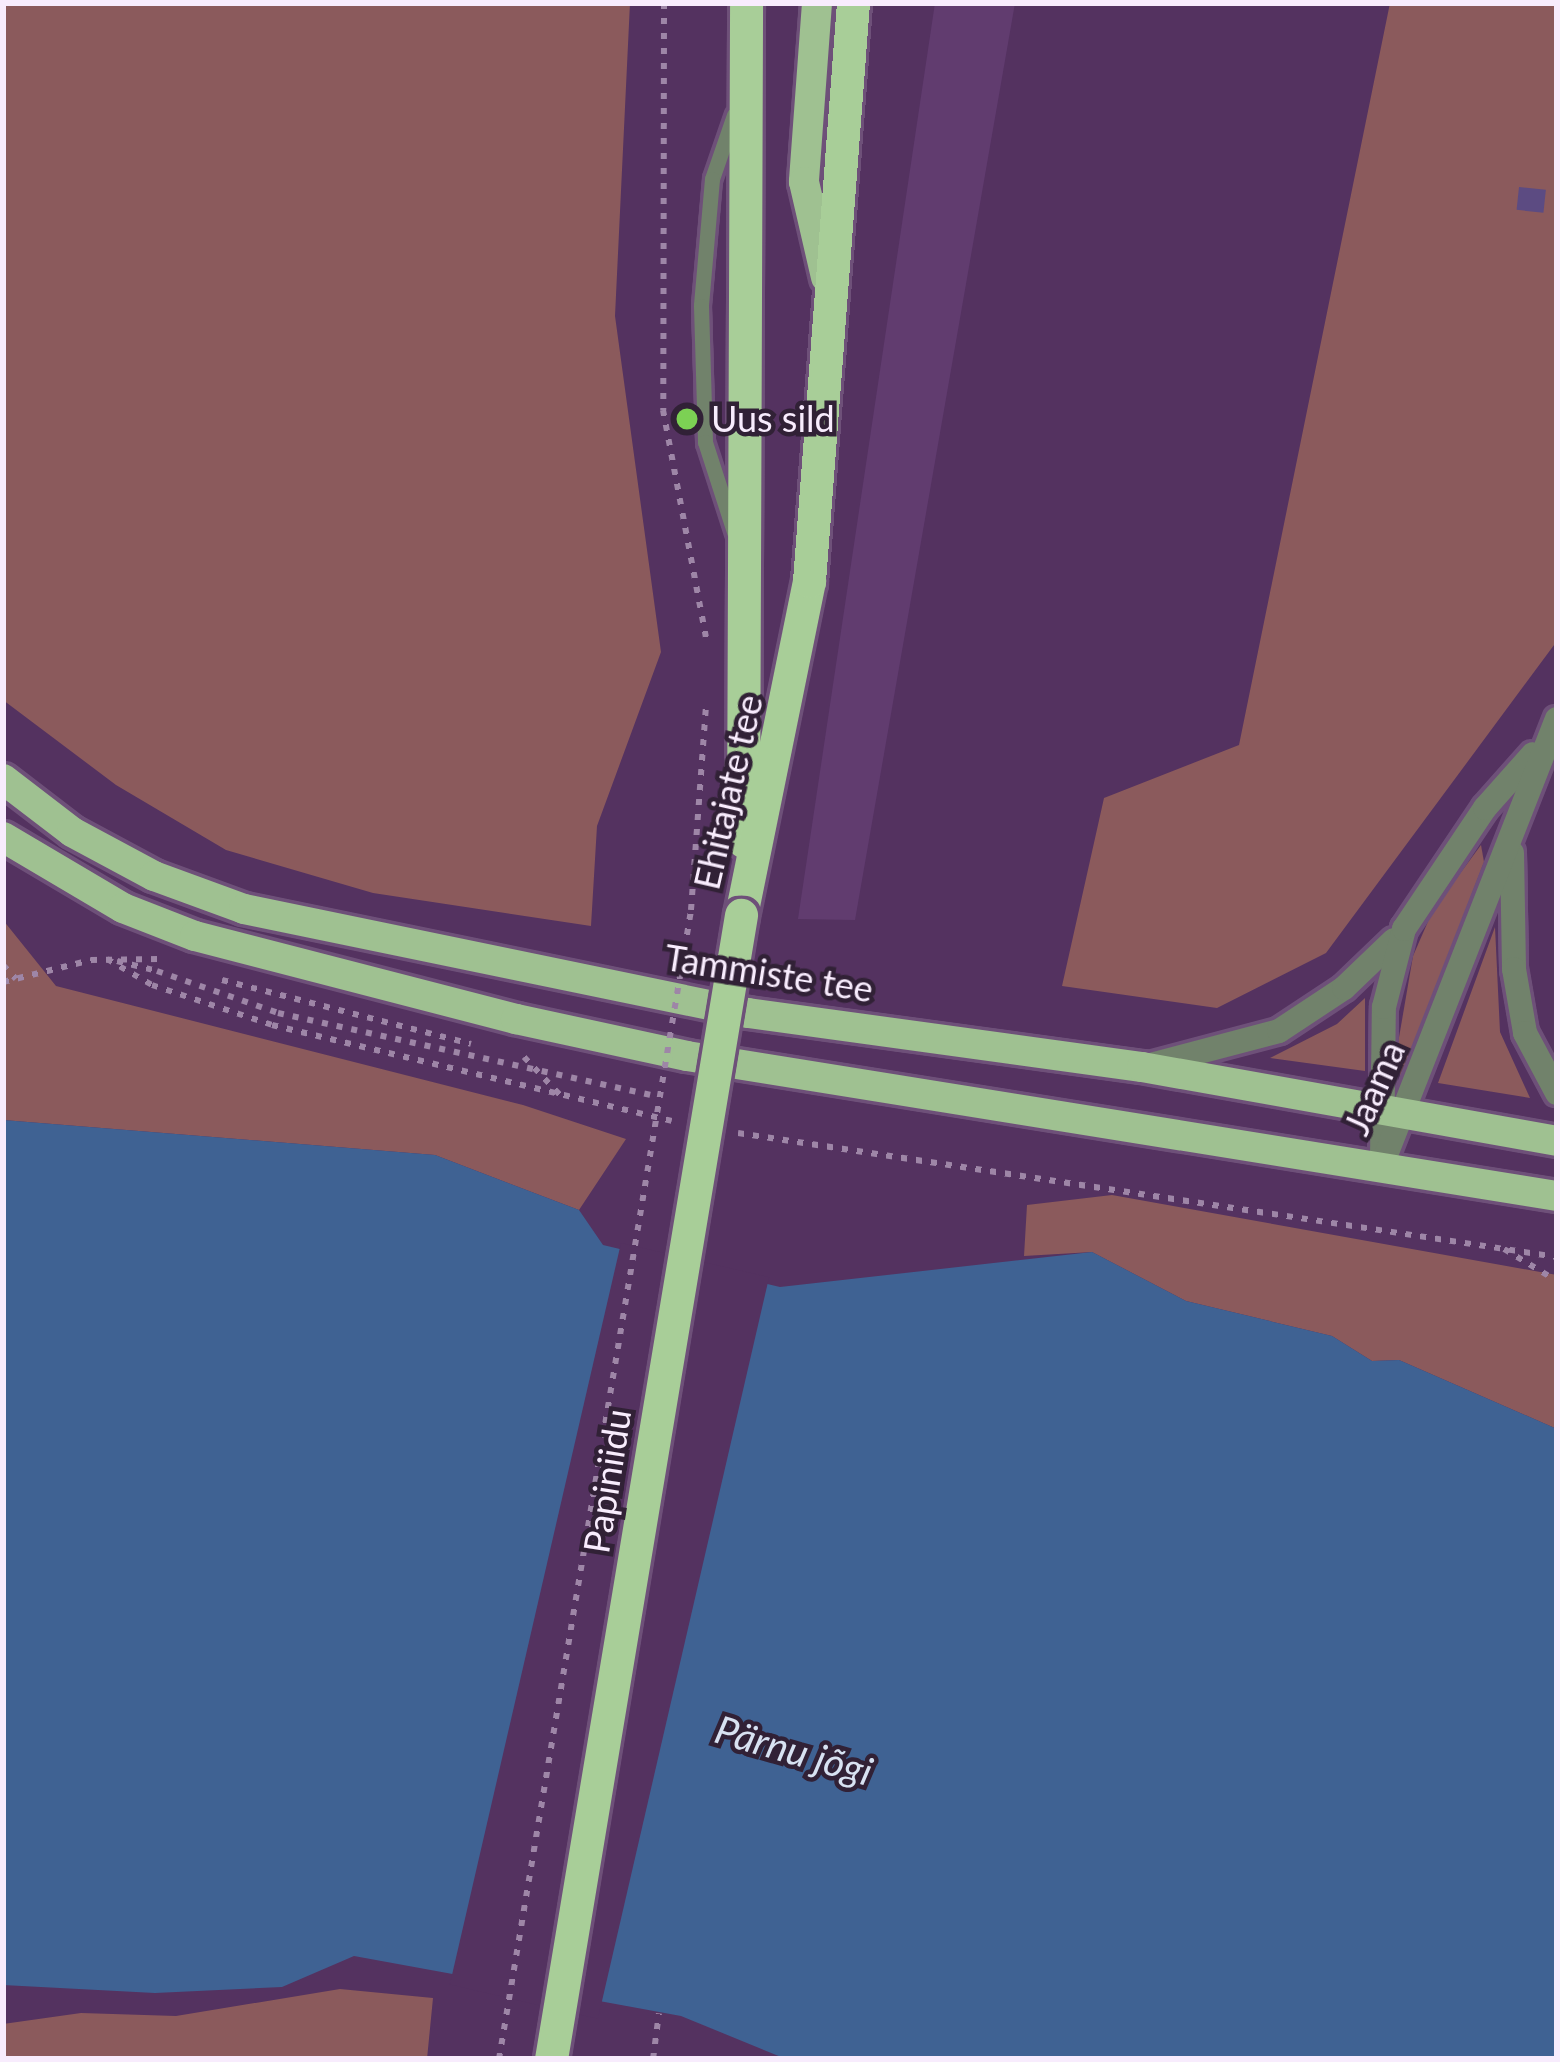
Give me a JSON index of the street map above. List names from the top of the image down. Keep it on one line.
{"streets":{"highway":["Ehitajate tee","Papiniidu"],"main road":["Tammiste tee"],"street":["Jaama"]},"crossings":[["Ehitajate tee","Papiniidu"],["Tammiste tee","Jaama"]],"water":["Pärnu jõgi"],"places":["Uus sild"]}
